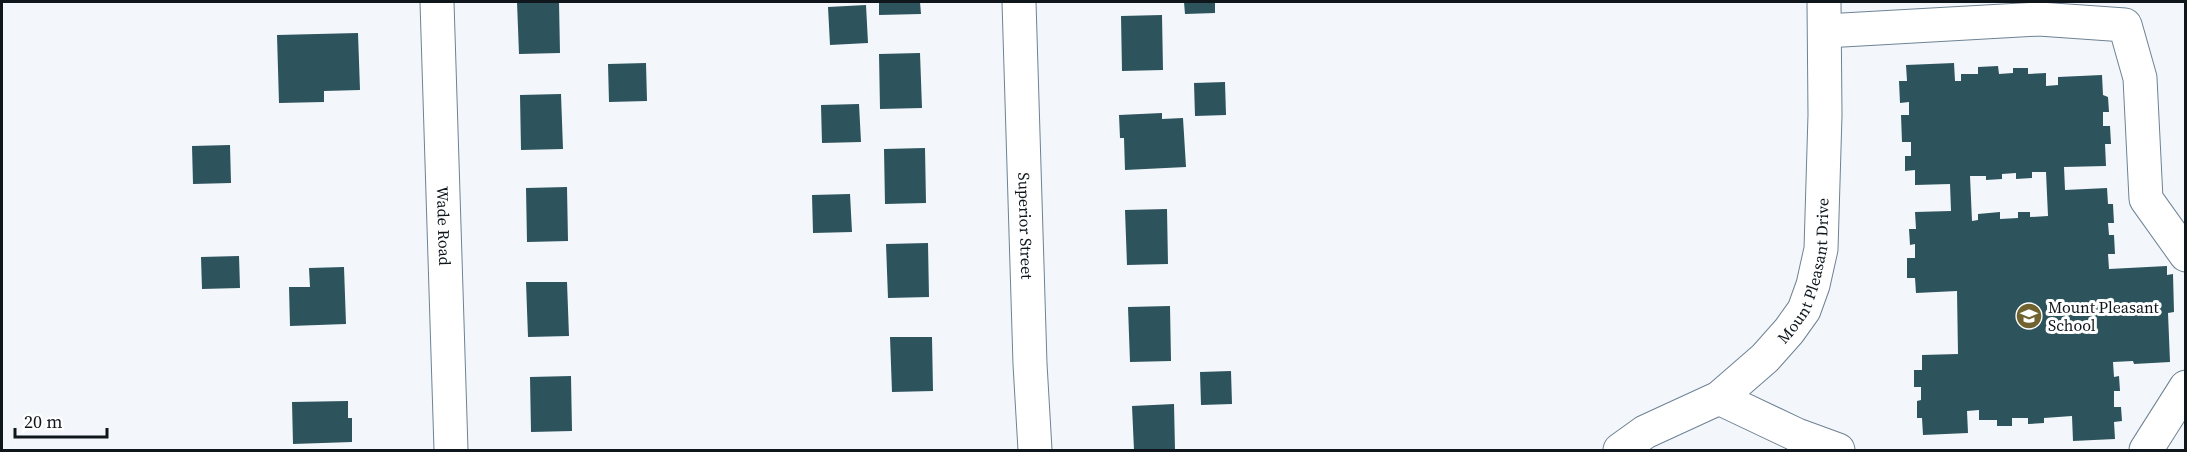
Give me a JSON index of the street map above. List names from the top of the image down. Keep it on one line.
{"streets":{"street":["Wade Road","Superior Street","Mount Pleasant Drive"]},"places":{"school or university":["Mount Pleasant School"]},"scale_bar":"20 m"}
